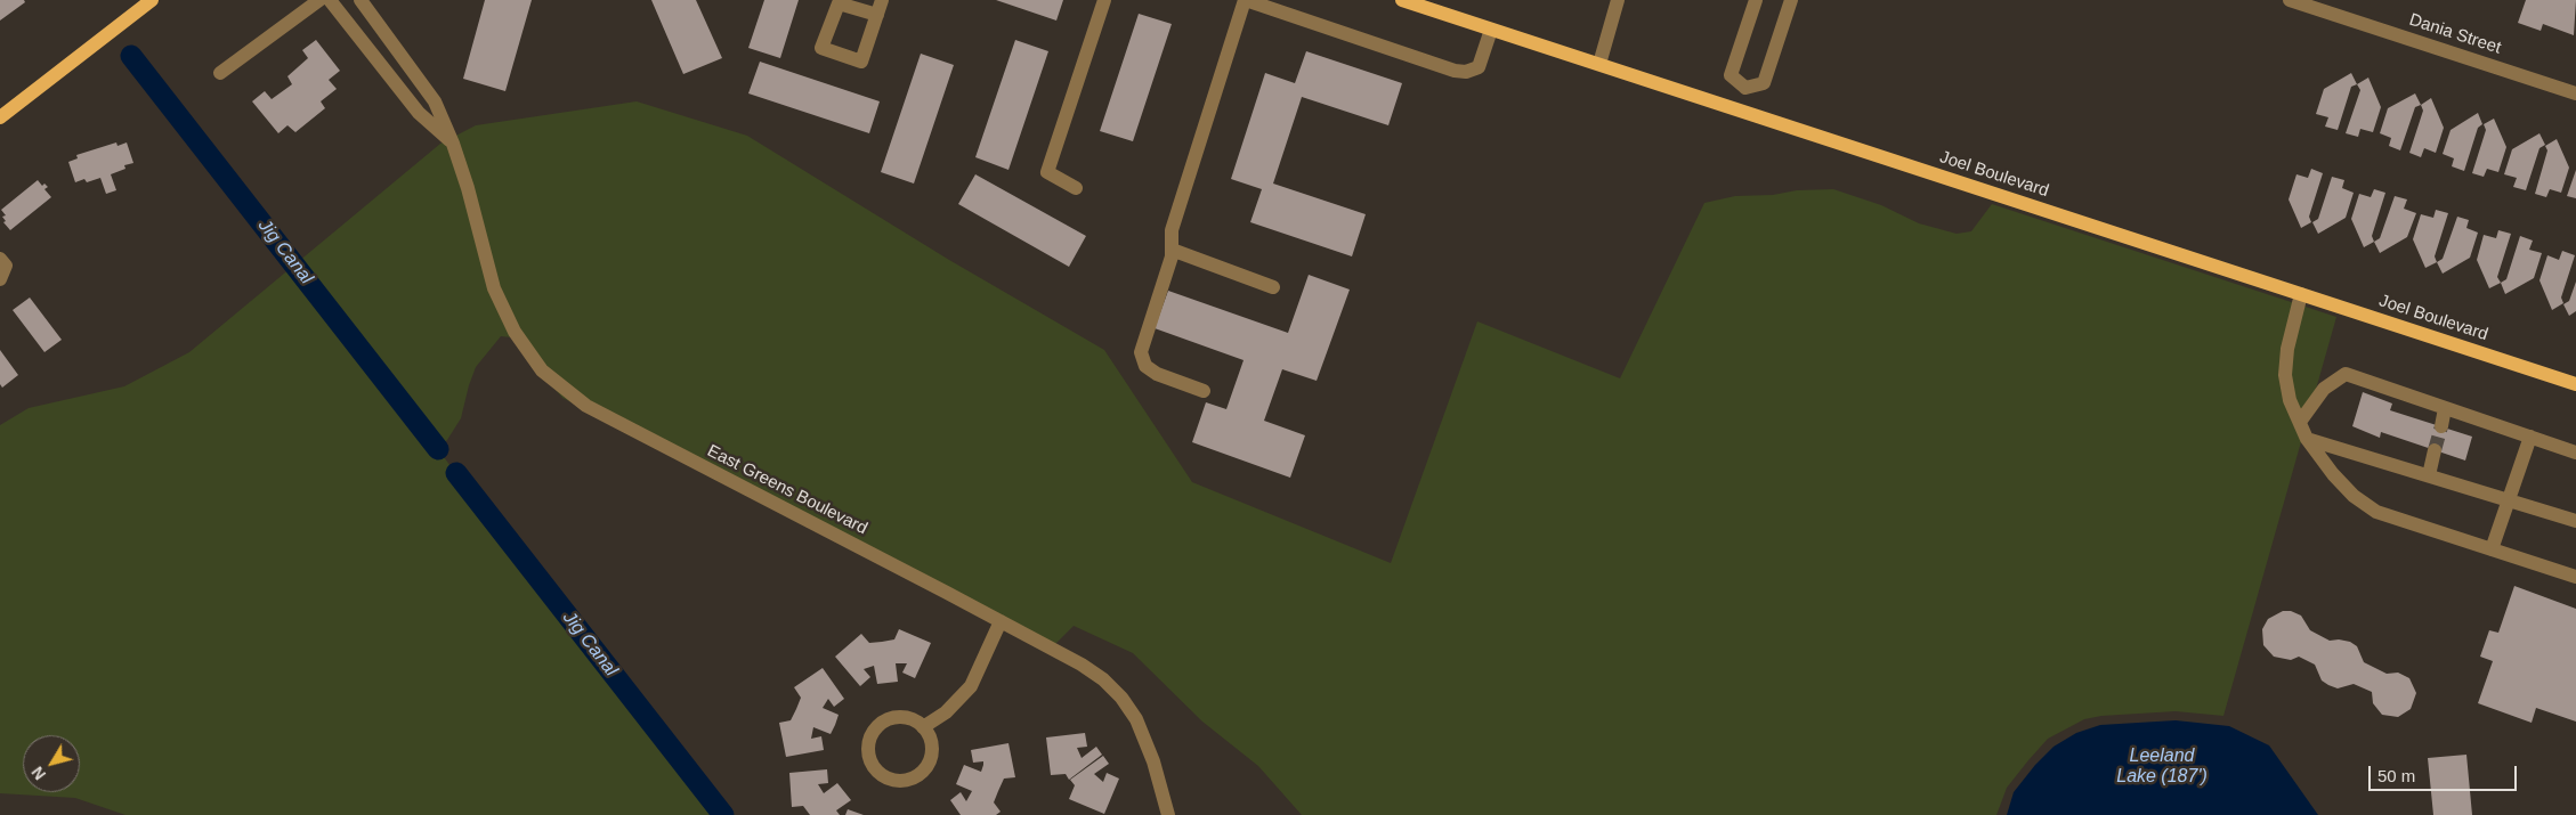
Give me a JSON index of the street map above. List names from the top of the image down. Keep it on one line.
{"streets":{"main road":["Joel Boulevard"],"street":["Dania Street","East Greens Boulevard"]},"water":["Jig Canal","Leeland Lake (187')"],"scale_bar":"50 m","north":"bottom left"}
